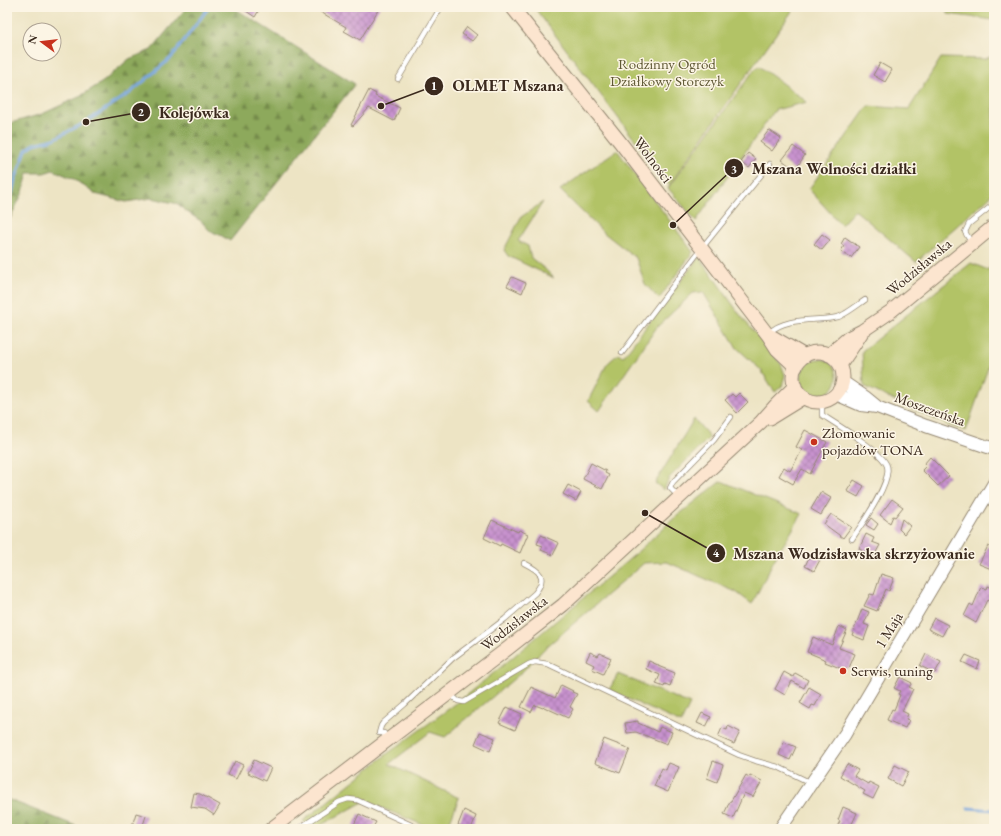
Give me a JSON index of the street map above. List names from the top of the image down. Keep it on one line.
{"streets":{"main road":["Wolności","Wodzisławska"],"street":["Moszczeńska","1 Maja"]},"crossings":[["Wolności","Wodzisławska"],["Wolności","Moszczeńska"],["Wodzisławska","Moszczeńska"]],"parks":["Rodzinny Ogród Działkowy Storczyk"],"places":["OLMET Mszana","Kolejówka","Mszana Wolności działki","Złomowanie pojazdów TONA","Mszana Wodzisławska skrzyżowanie","Serwis, tuning"],"north":"left"}
